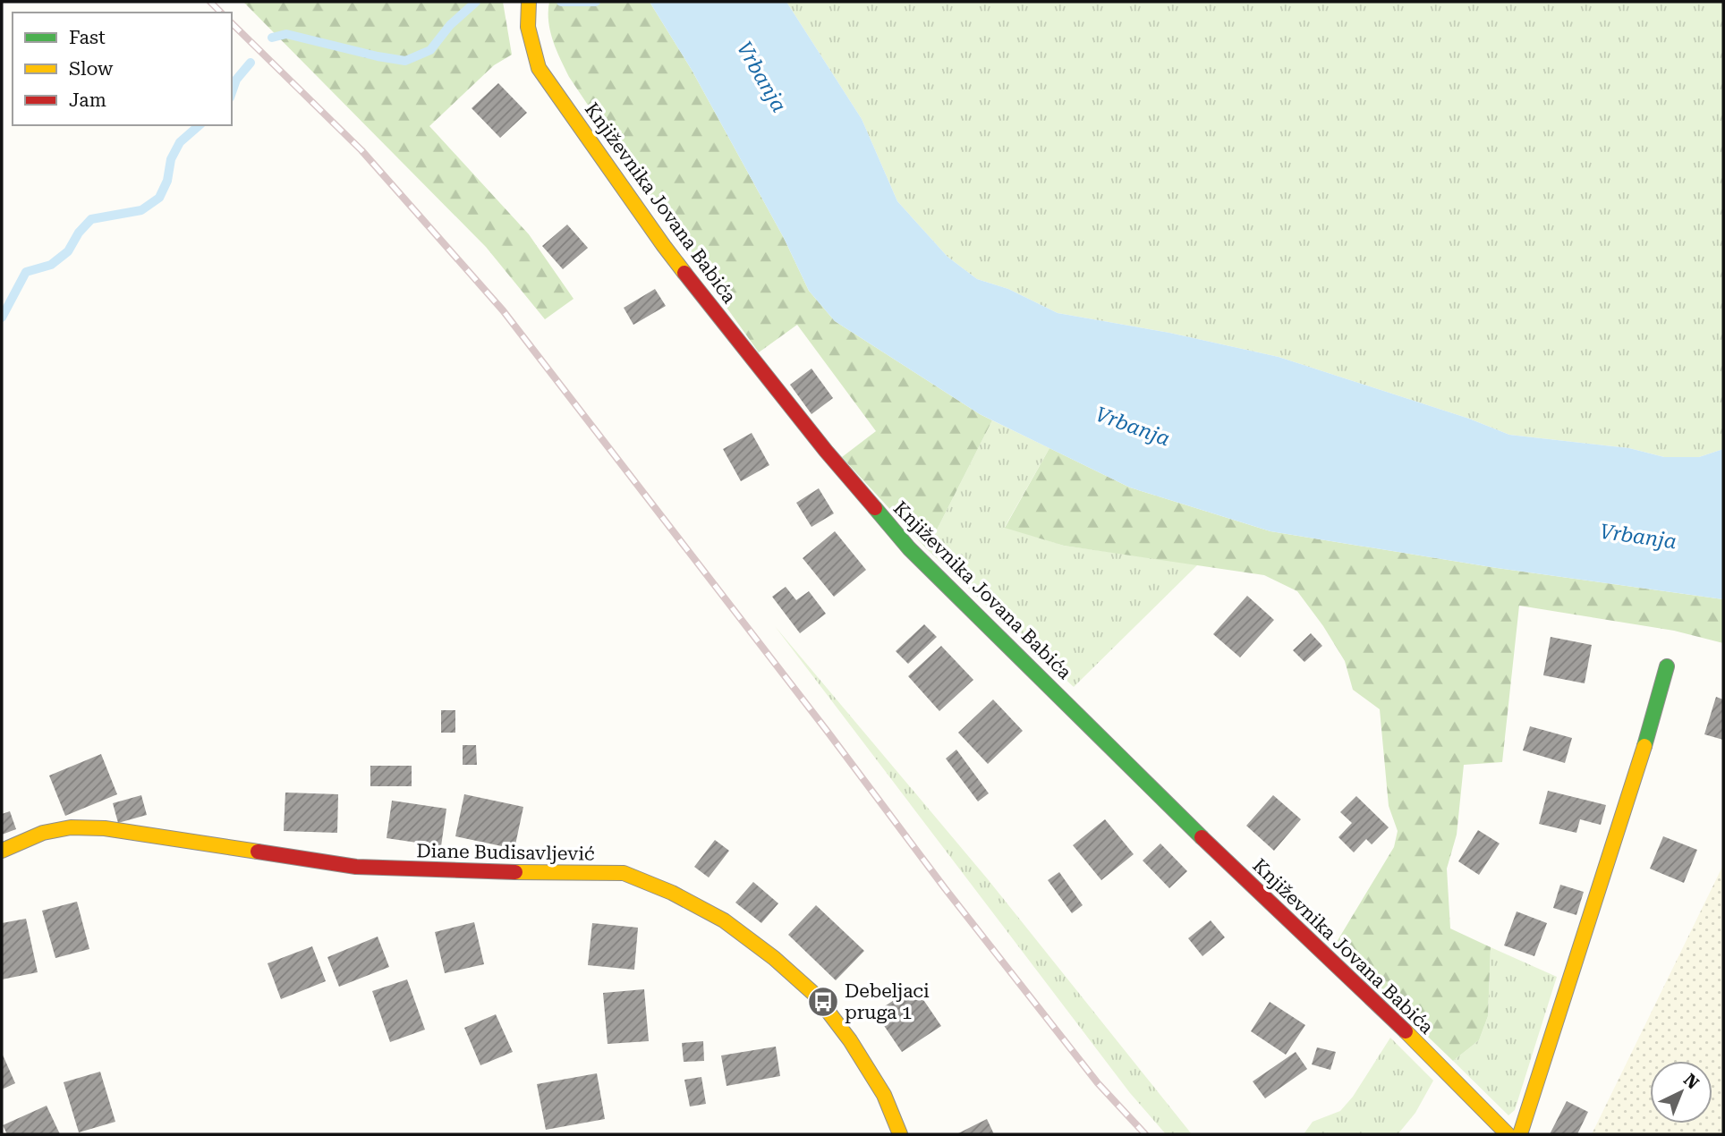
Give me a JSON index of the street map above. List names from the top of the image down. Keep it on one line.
{"streets":{"street":["Književnika Jovana Babića","Diane Budisavljević"]},"water":["Vrbanja"],"places":{"bus stop":["Debeljaci pruga 1"]},"legend":["Fast","Slow","Jam"],"north":"top right"}
